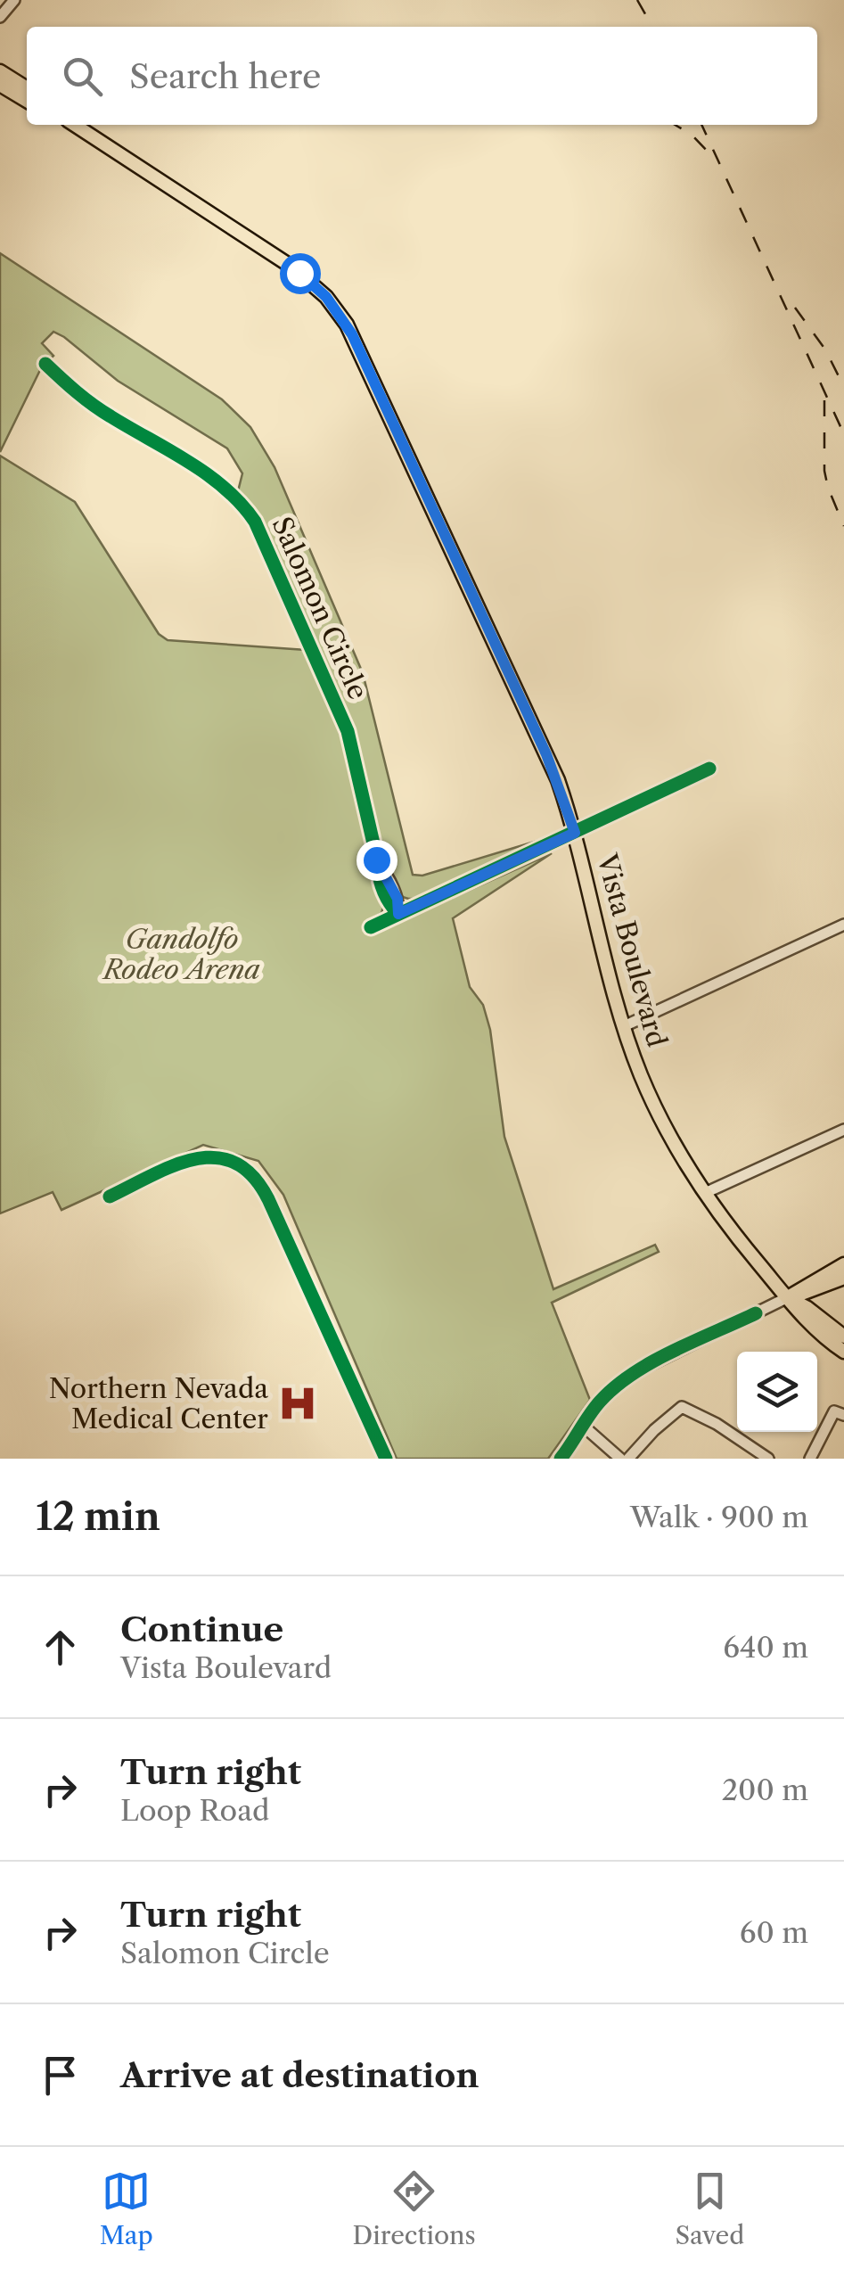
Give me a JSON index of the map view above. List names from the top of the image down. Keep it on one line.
{"streets":{"main road":["Vista Boulevard"],"street":["Salomon Circle"]},"parks":["Gandolfo Rodeo Arena"],"places":{"hospital":["Northern Nevada Medical Center"]},"page":{"search":"Search here","heading":["12 min","Walk · 900 m"],"list":[["Continue","Vista Boulevard","640 m"],["Turn right","Loop Road","200 m"],["Turn right","Salomon Circle","60 m"],"Arrive at destination"],"nav":["Map","Directions","Saved"]}}
